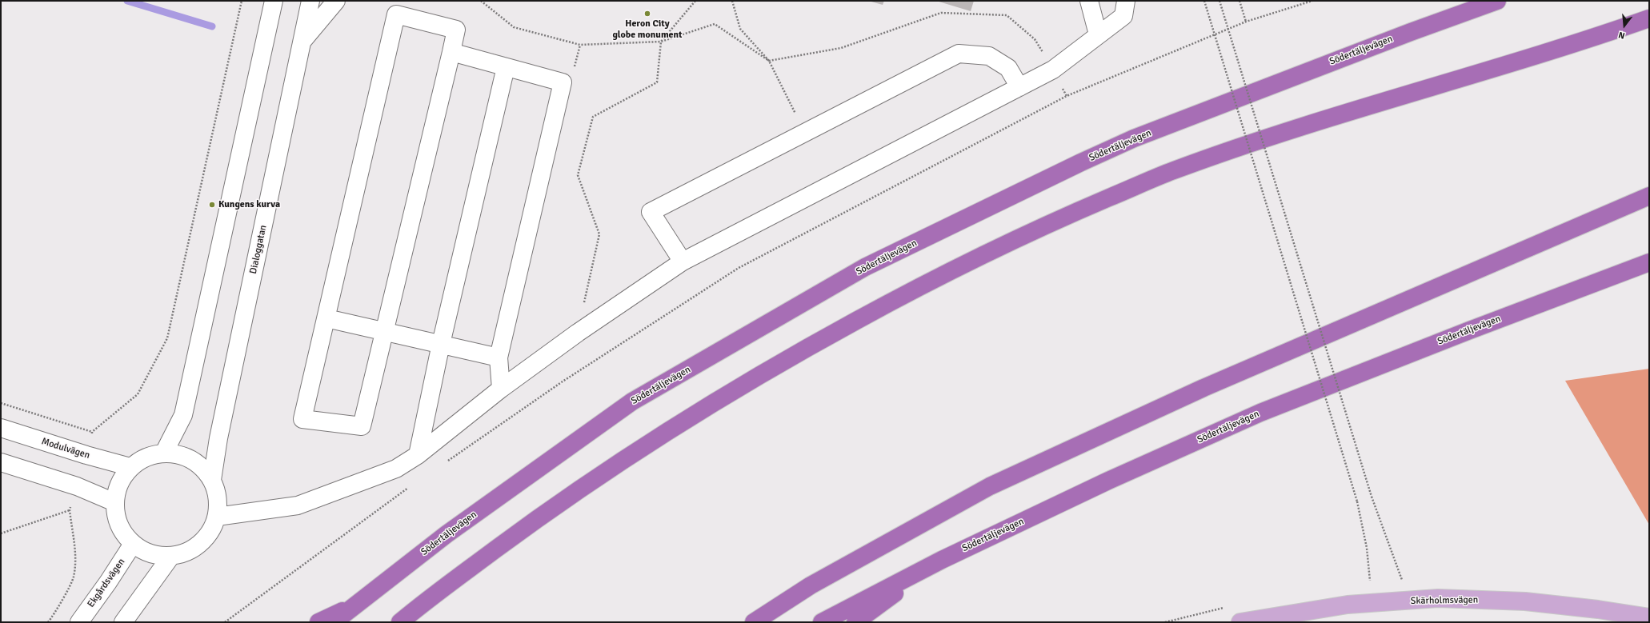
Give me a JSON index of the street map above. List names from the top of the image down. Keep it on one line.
{"streets":{"highway":["Södertäljevägen"],"main road":["Skärholmsvägen"],"street":["Dialoggatan","Modulvägen","Ekgårdsvägen"]},"crossings":[["Dialoggatan","Modulvägen"],["Dialoggatan","Ekgårdsvägen"],["Modulvägen","Ekgårdsvägen"]],"places":["Heron City globe monument","Kungens kurva"],"north":"bottom"}
